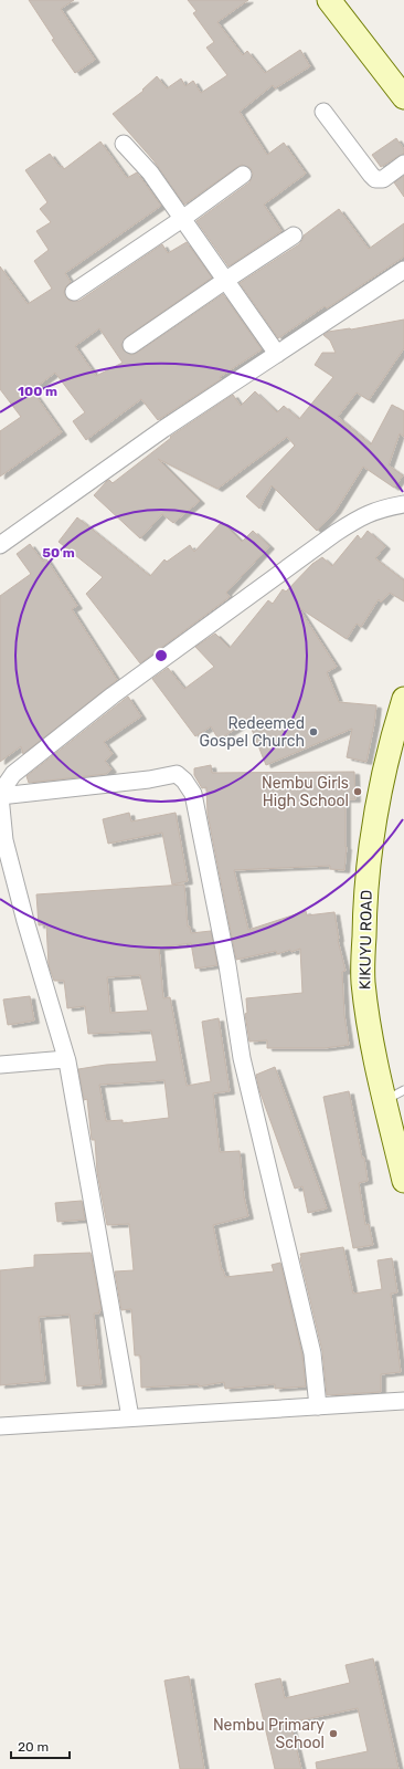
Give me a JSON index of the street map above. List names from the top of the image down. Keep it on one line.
{"streets":{"main road":["KIKUYU ROAD"]},"places":["Redeemed Gospel Church","Nembu Girls High School","Nembu Primary School"],"scale_bar":"20 m","rings":["100 m","50 m"]}
